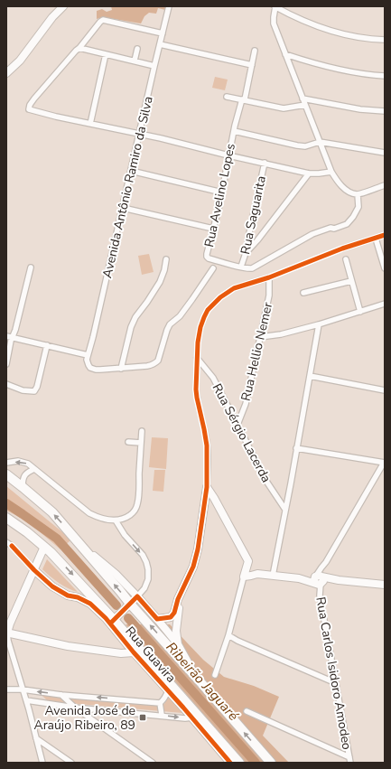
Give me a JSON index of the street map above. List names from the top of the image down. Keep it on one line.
{"streets":{"main road":["Rua Guavira"],"street":["Avenida Antônio Ramiro da Silva","Rua Avelino Lopes","Rua Saguarita","Rua Hellio Nemer","Rua Sérgio Lacerda","Rua Carlos Isidoro Amodeo"]},"crossings":[["Rua Avelino Lopes","Rua Saguarita"],["Rua Hellio Nemer","Rua Sérgio Lacerda"]],"water":["Ribeirão Jaguaré"],"places":{"transit":["Avenida José de Araújo Ribeiro, 89"]}}
